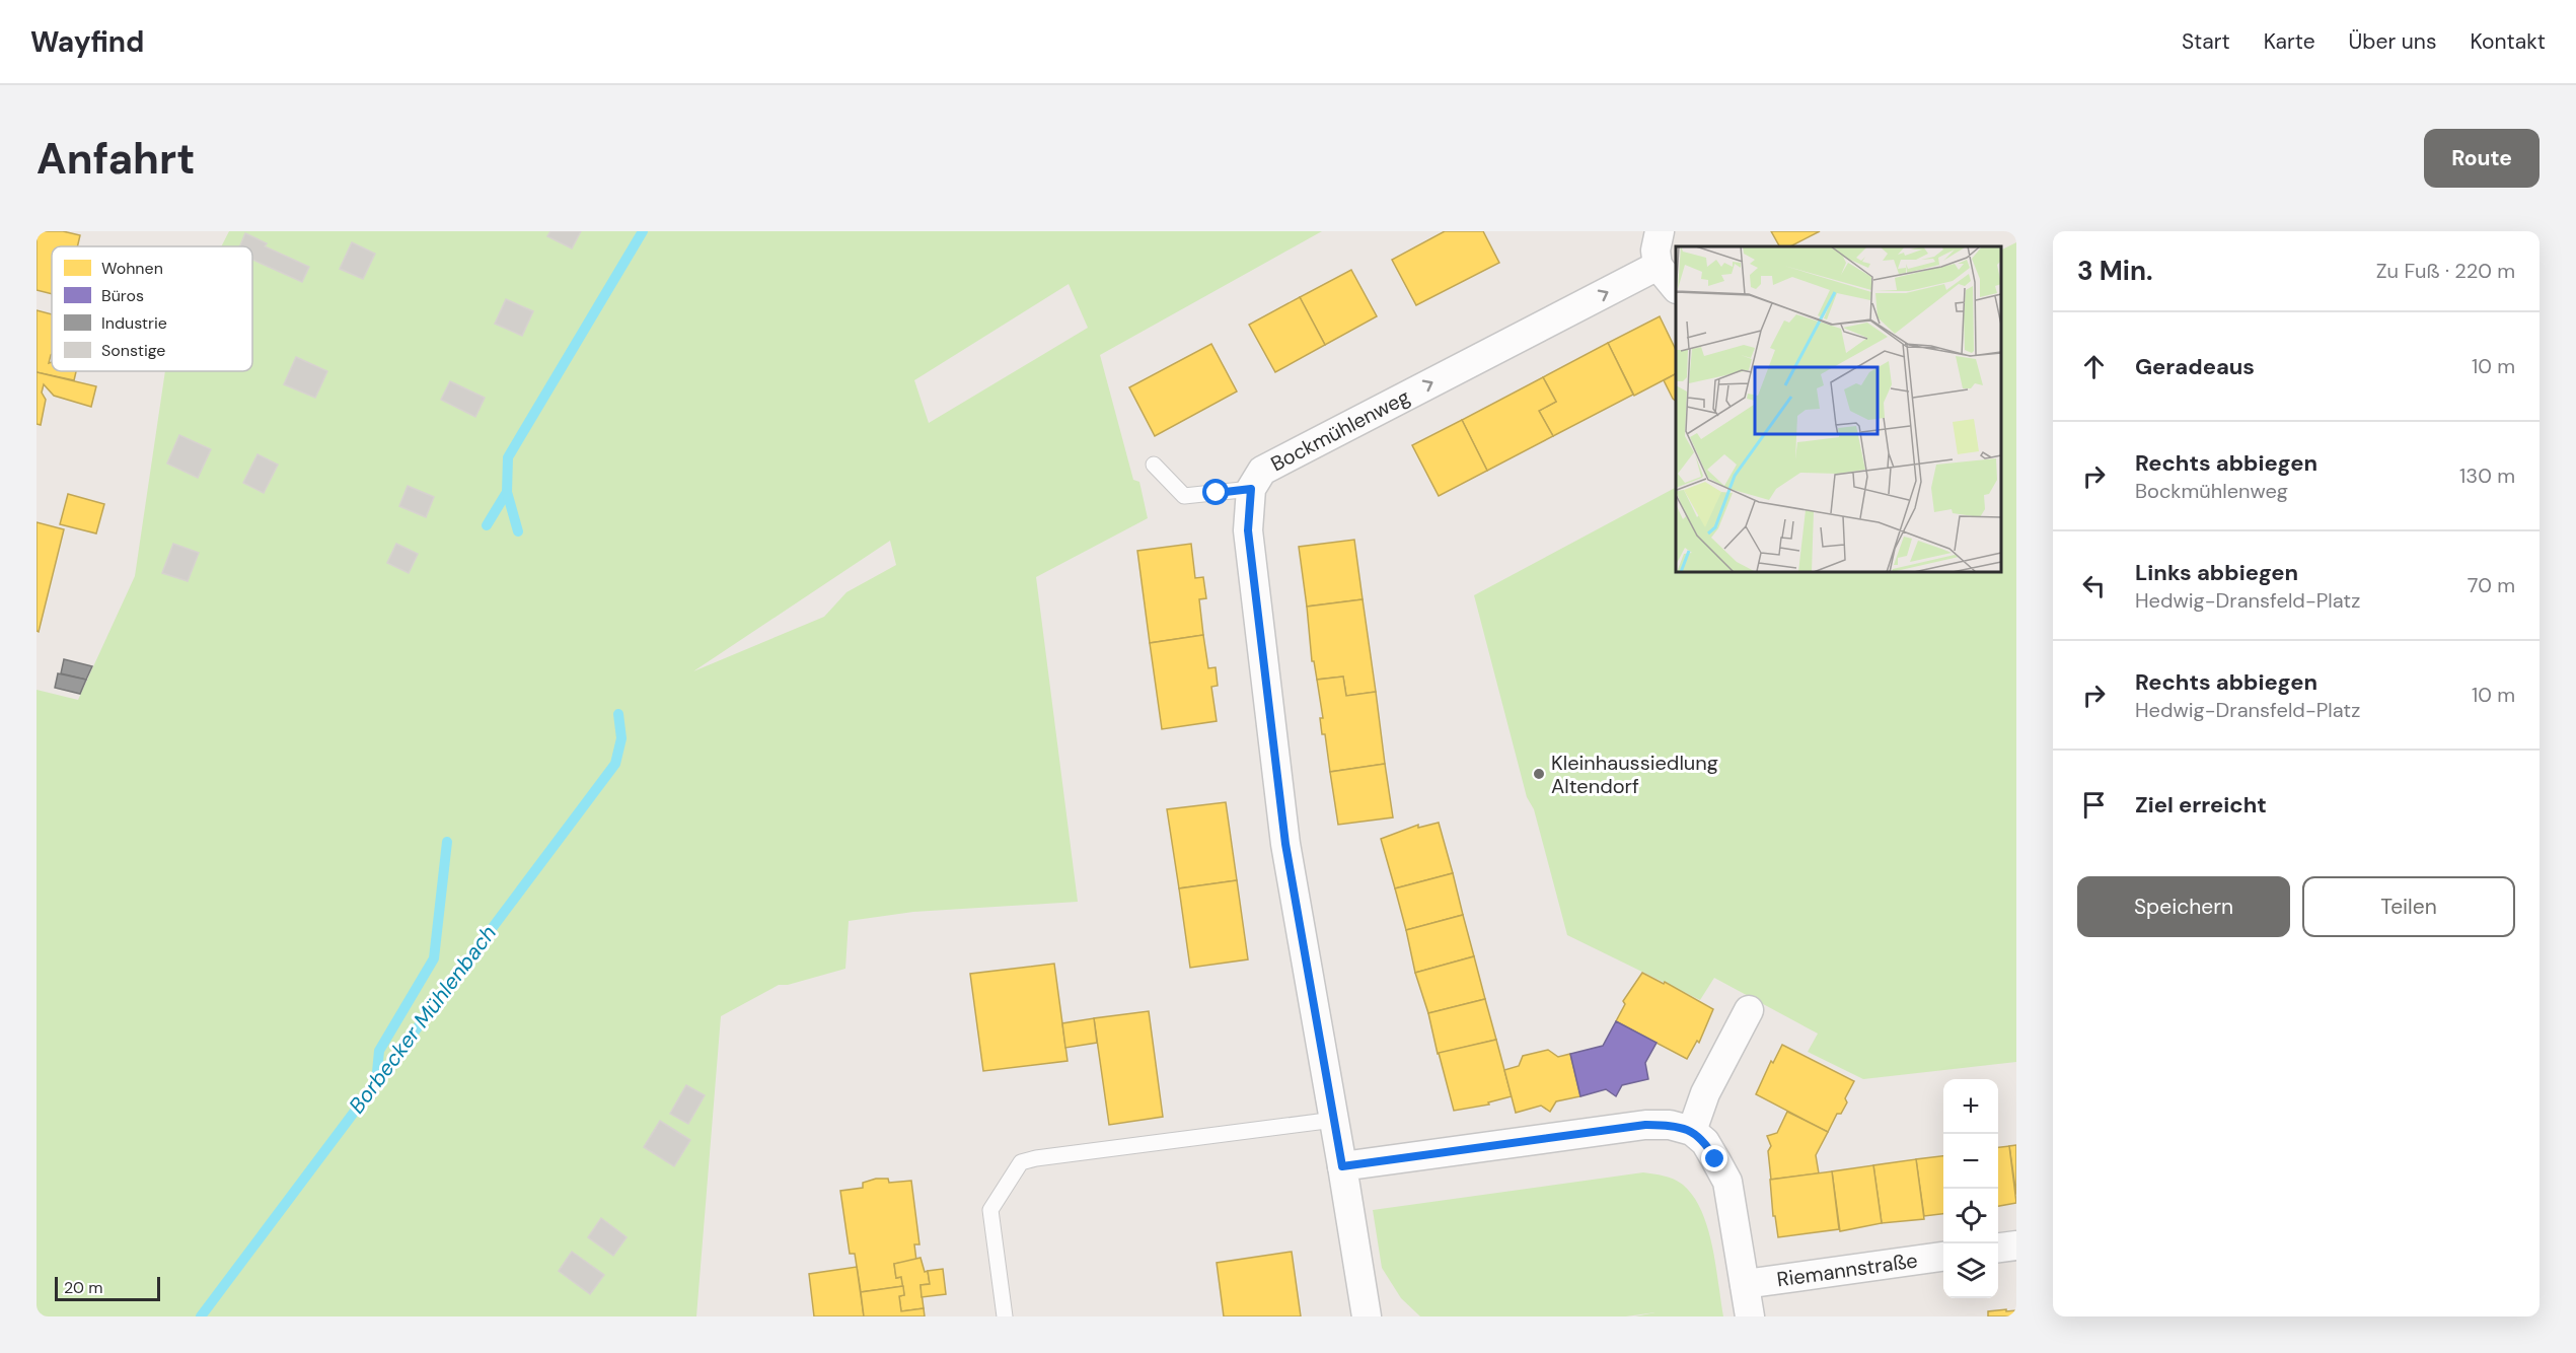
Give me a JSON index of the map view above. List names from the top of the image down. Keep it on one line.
{"streets":{"street":["Bockmühlenweg","Riemannstraße"]},"one_way":["Bockmühlenweg"],"water":["Borbecker Mühlenbach"],"places":["Kleinhaussiedlung Altendorf"],"legend":["Wohnen","Büros","Industrie","Sonstige"],"scale_bar":"20 m","page":{"header":"Wayfind","nav":["Start","Karte","Über uns","Kontakt"],"buttons":["Route",["Speichern","Teilen"]],"title":"Anfahrt","heading":["3 Min.","Zu Fuß · 220 m"],"list":[["Geradeaus","10 m"],["Rechts abbiegen","Bockmühlenweg","130 m"],["Links abbiegen","Hedwig-Dransfeld-Platz","70 m"],["Rechts abbiegen","Hedwig-Dransfeld-Platz","10 m"],"Ziel erreicht"],"map_buttons":["+","−"],"scale":"20 m"}}
